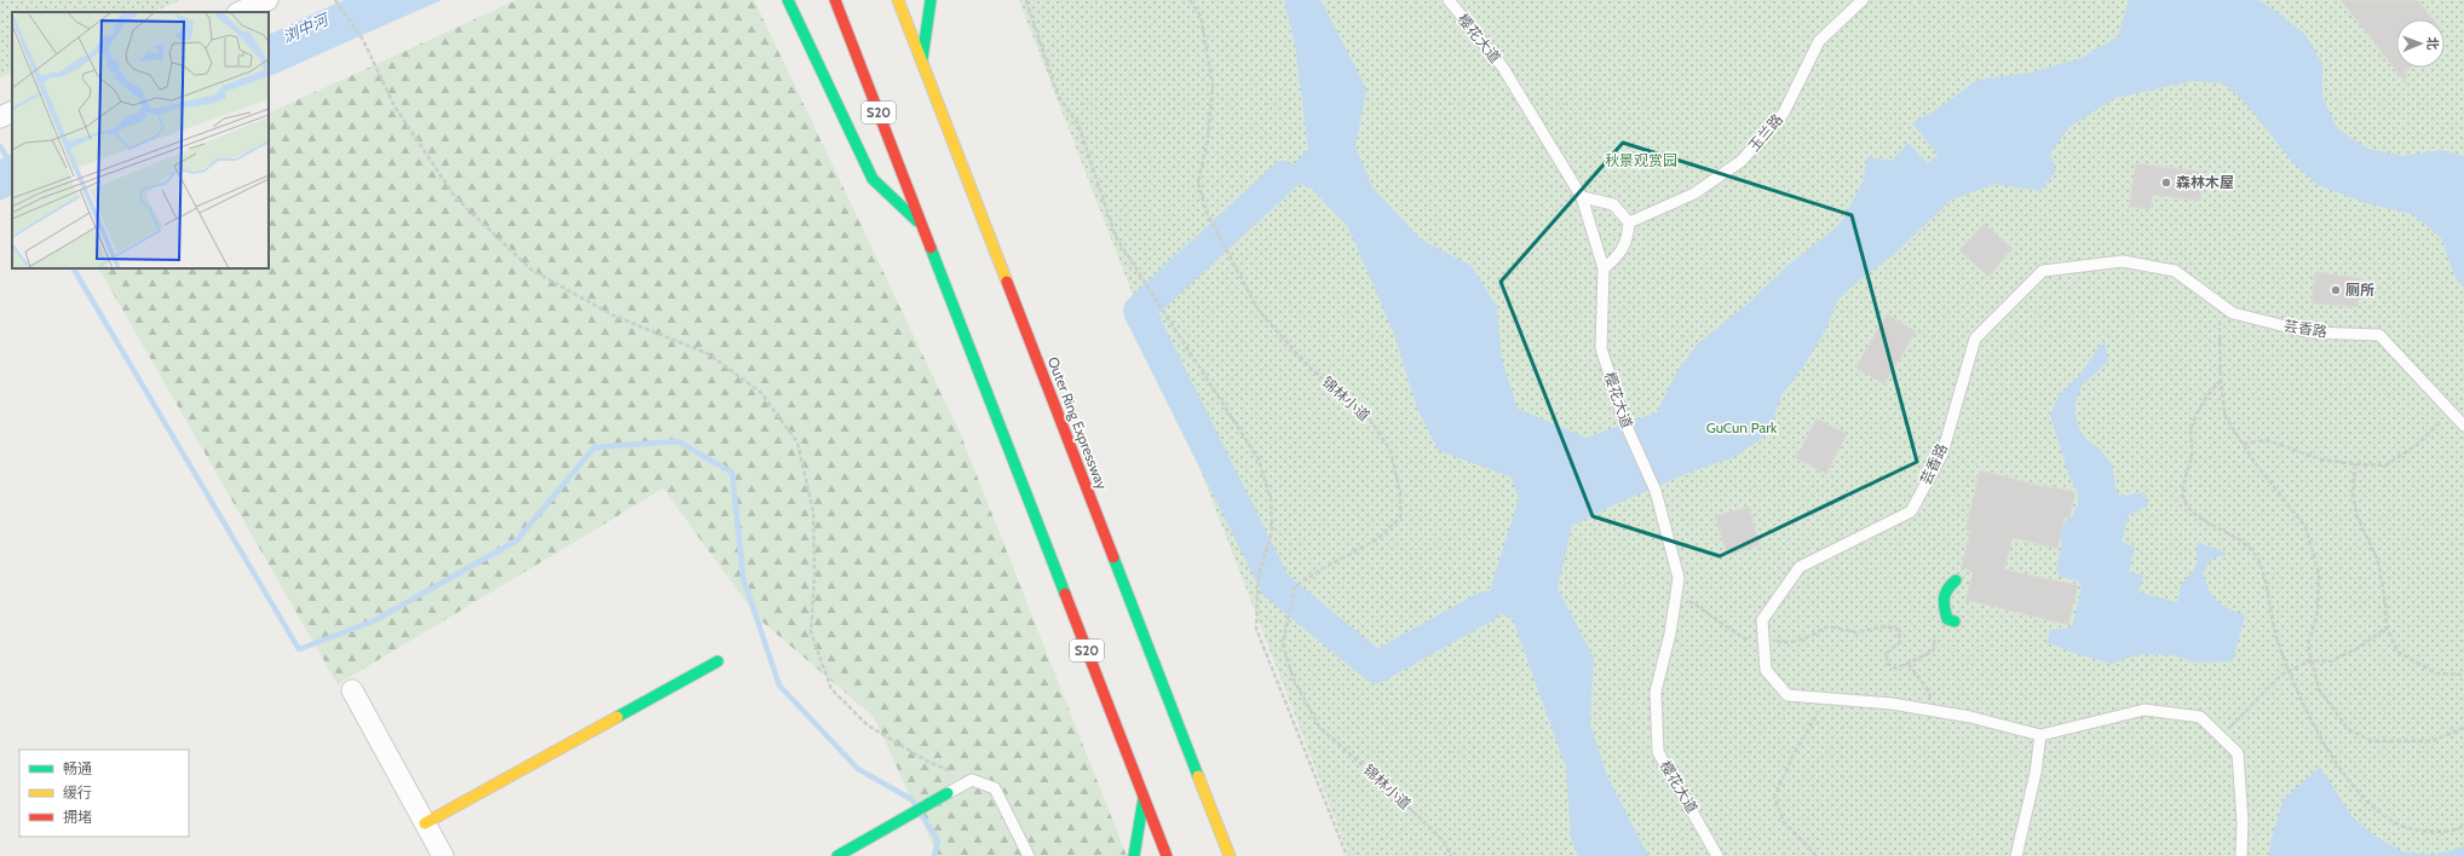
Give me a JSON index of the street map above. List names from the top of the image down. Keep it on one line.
{"streets":{"main road":["S20","Outer Ring Expressway"],"lane":["樱花大道","玉兰路","芸香路"],"path":["锦林小道"]},"water":["浏中河"],"parks":["秋景观赏园","GuCun Park"],"places":["森林木屋","厕所"],"legend":["畅通","缓行","拥堵"],"north":"right"}
